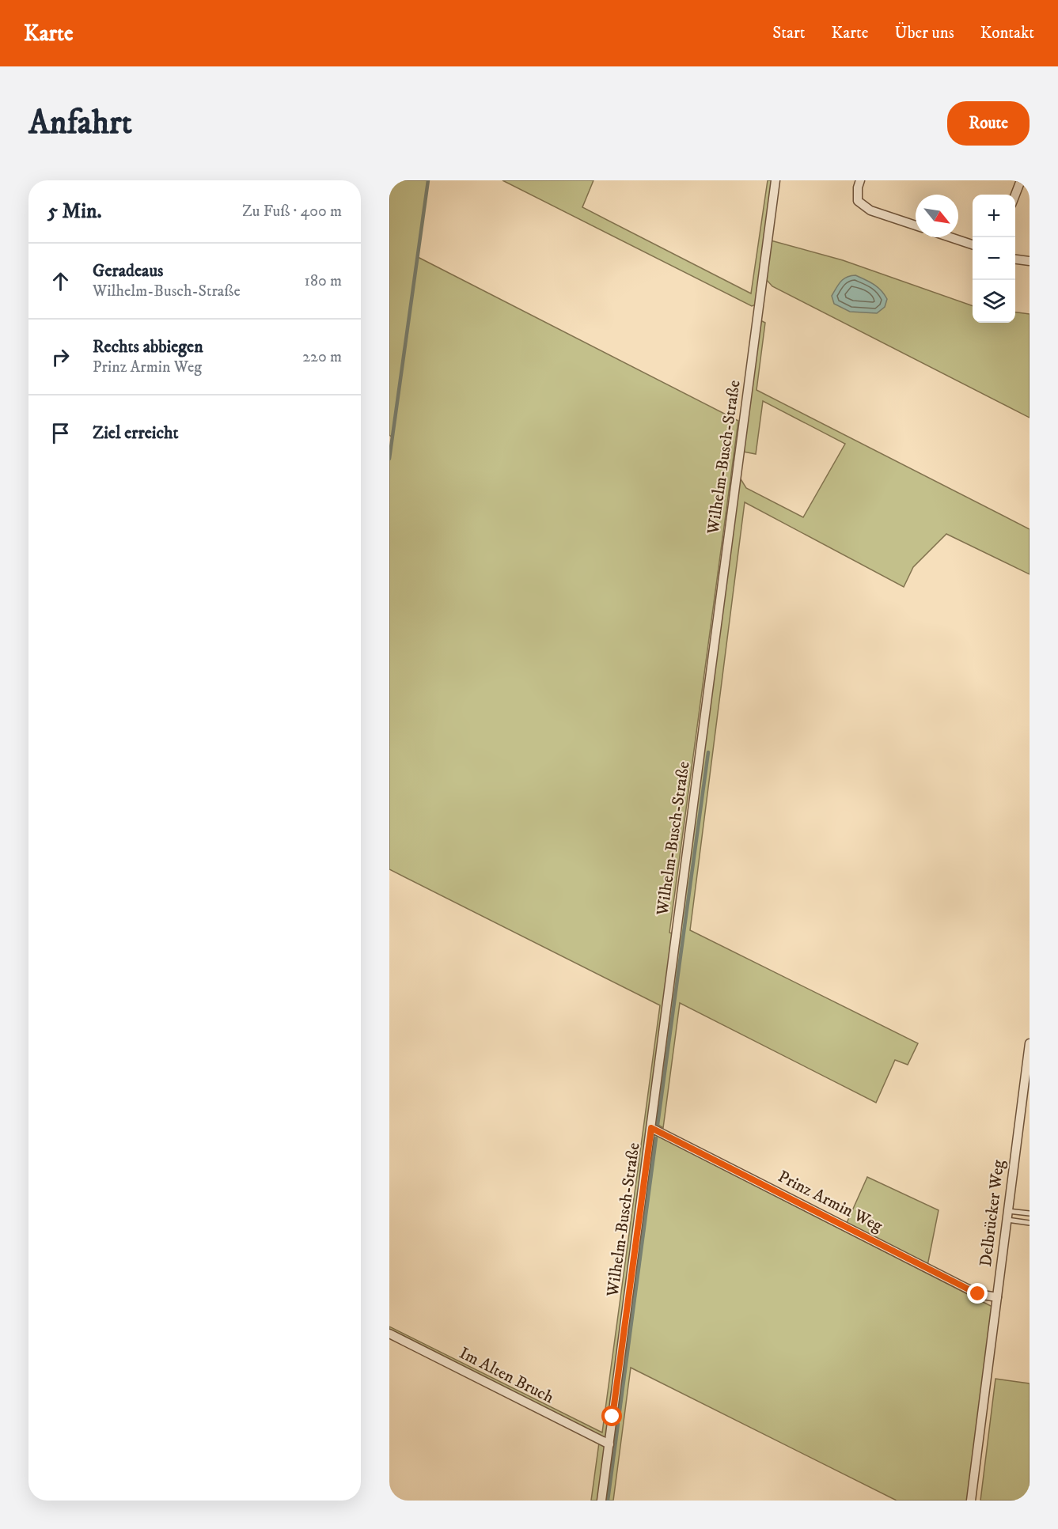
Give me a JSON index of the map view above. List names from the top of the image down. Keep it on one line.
{"streets":{"street":["Wilhelm-Busch-Straße","Prinz Armin Weg","Delbrücker Weg","Im Alten Bruch"]},"crossings":[["Wilhelm-Busch-Straße","Prinz Armin Weg"],["Wilhelm-Busch-Straße","Im Alten Bruch"],["Prinz Armin Weg","Delbrücker Weg"]],"north":"bottom right","page":{"header":"Karte","nav":["Start","Karte","Über uns","Kontakt"],"buttons":"Route","title":"Anfahrt","heading":["5 Min.","Zu Fuß · 400 m"],"map_buttons":["+","−"],"list":[["Geradeaus","Wilhelm-Busch-Straße","180 m"],["Rechts abbiegen","Prinz Armin Weg","220 m"],"Ziel erreicht"]}}
